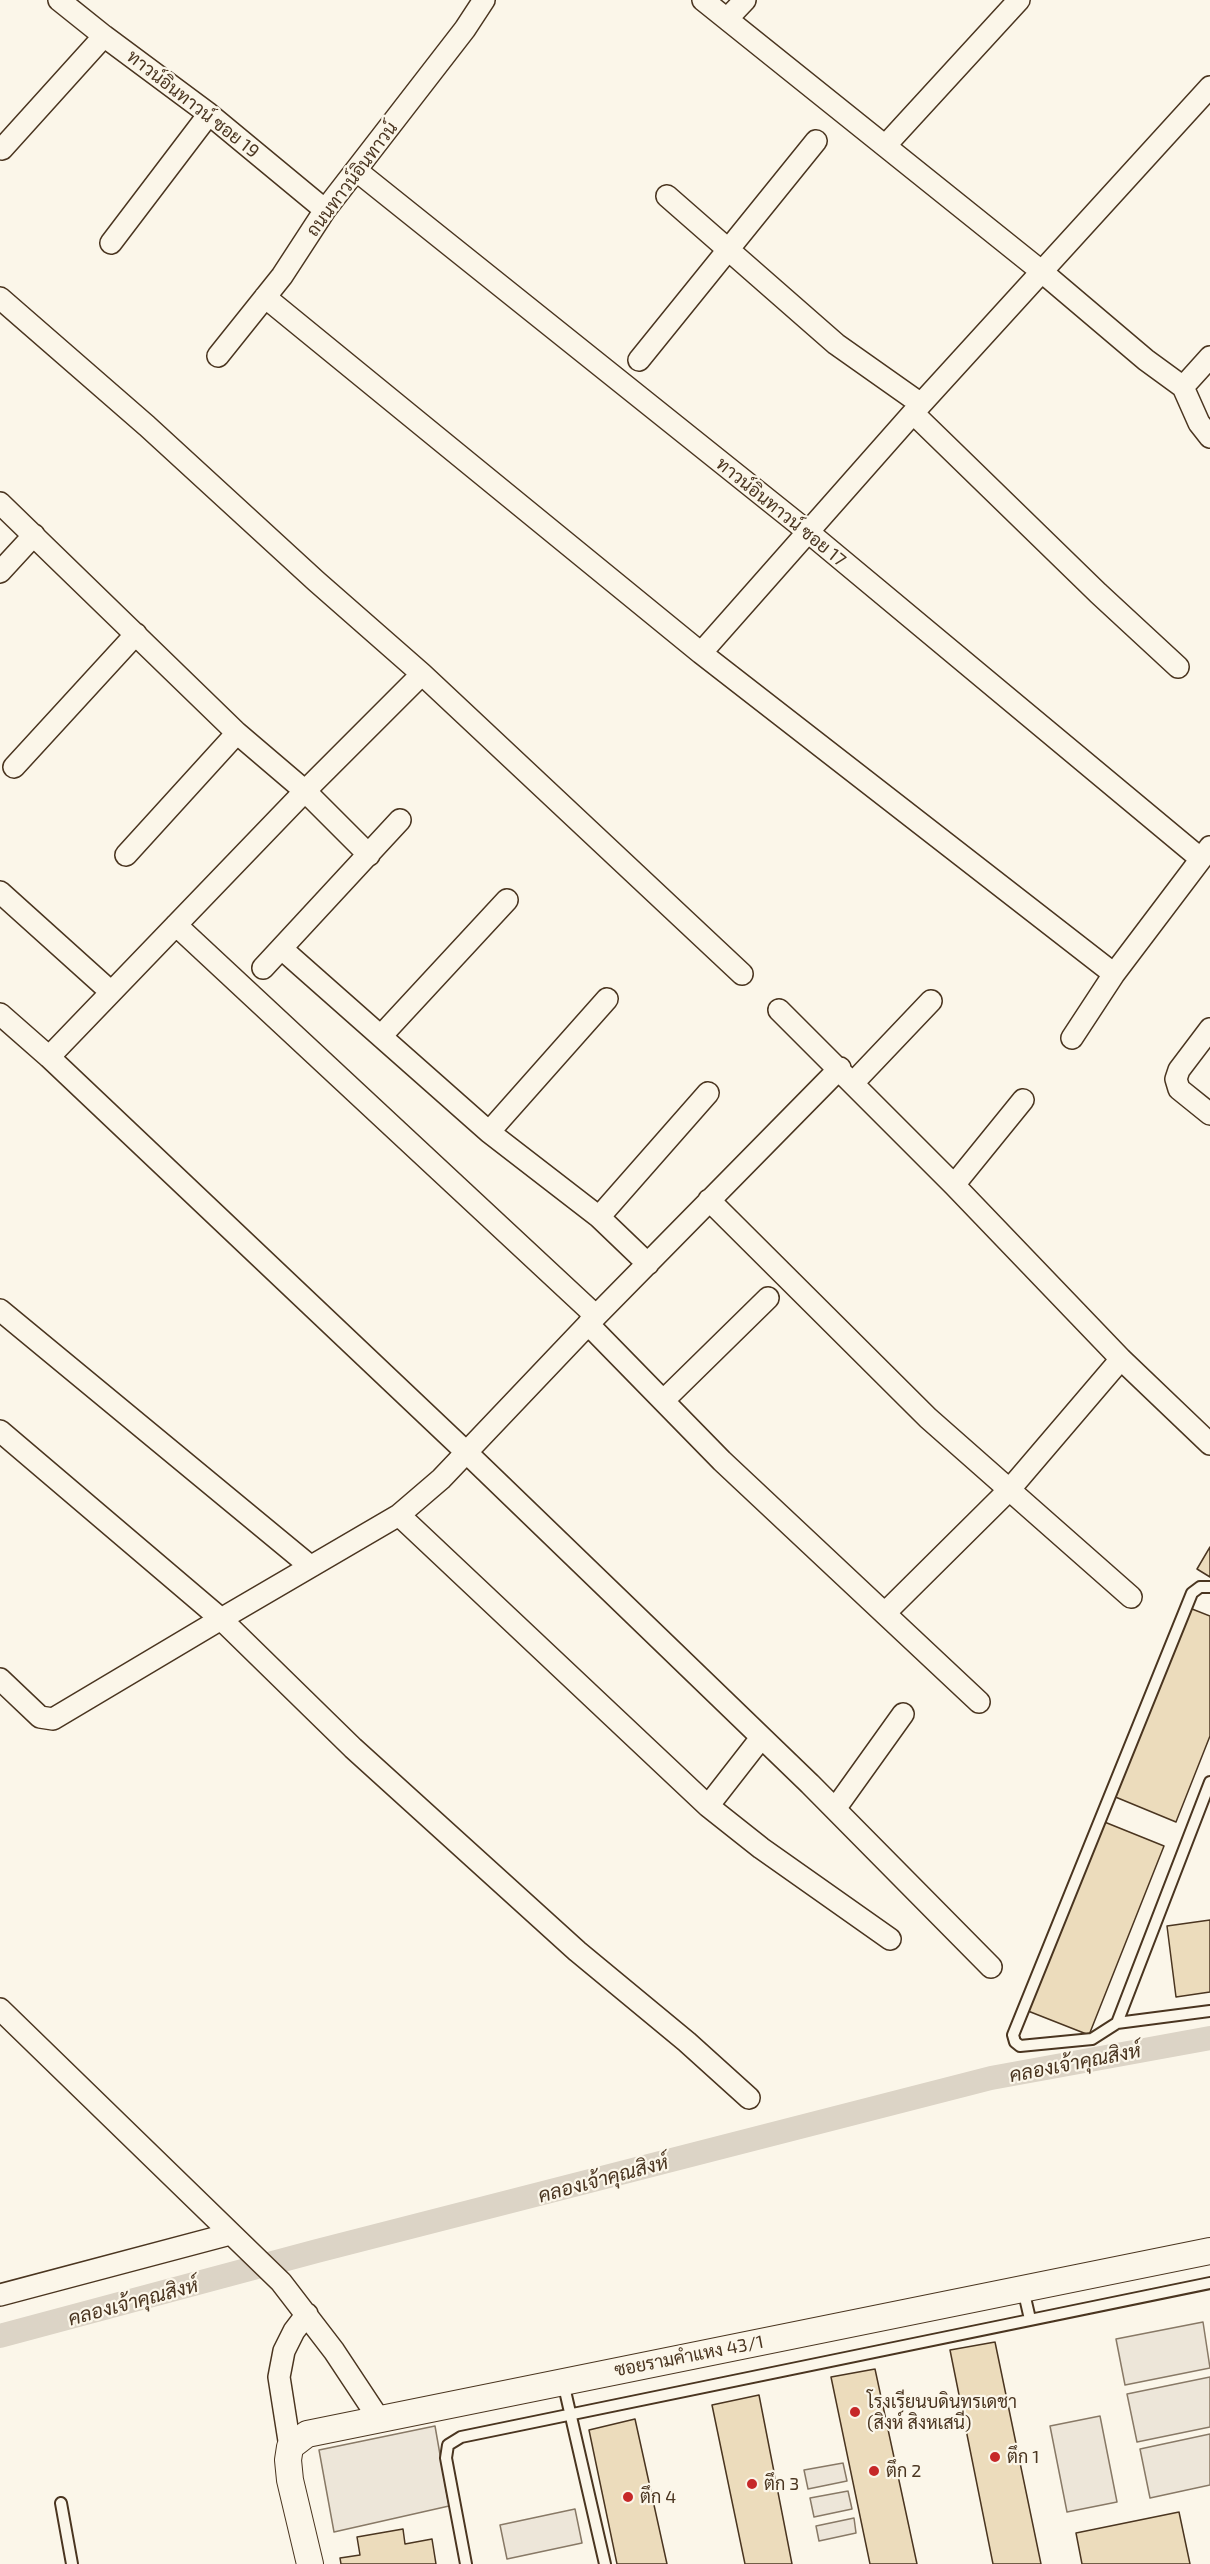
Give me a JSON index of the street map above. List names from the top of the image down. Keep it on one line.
{"streets":{"street":["ทาวน์อินทาวน์ ซอย 19","ถนนทาวน์อินทาวน์","ทาวน์อินทาวน์ ซอย 17","ซอยรามคำแหง 43/1"]},"crossings":[["ทาวน์อินทาวน์ ซอย 19","ถนนทาวน์อินทาวน์"],["ถนนทาวน์อินทาวน์","ทาวน์อินทาวน์ ซอย 17"]],"water":["คลองเจ้าคุณสิงห์"],"places":["โรงเรียนบดินทรเดชา (สิงห์ สิงหเสนี)","ตึก 1","ตึก 2","ตึก 3","ตึก 4"]}
